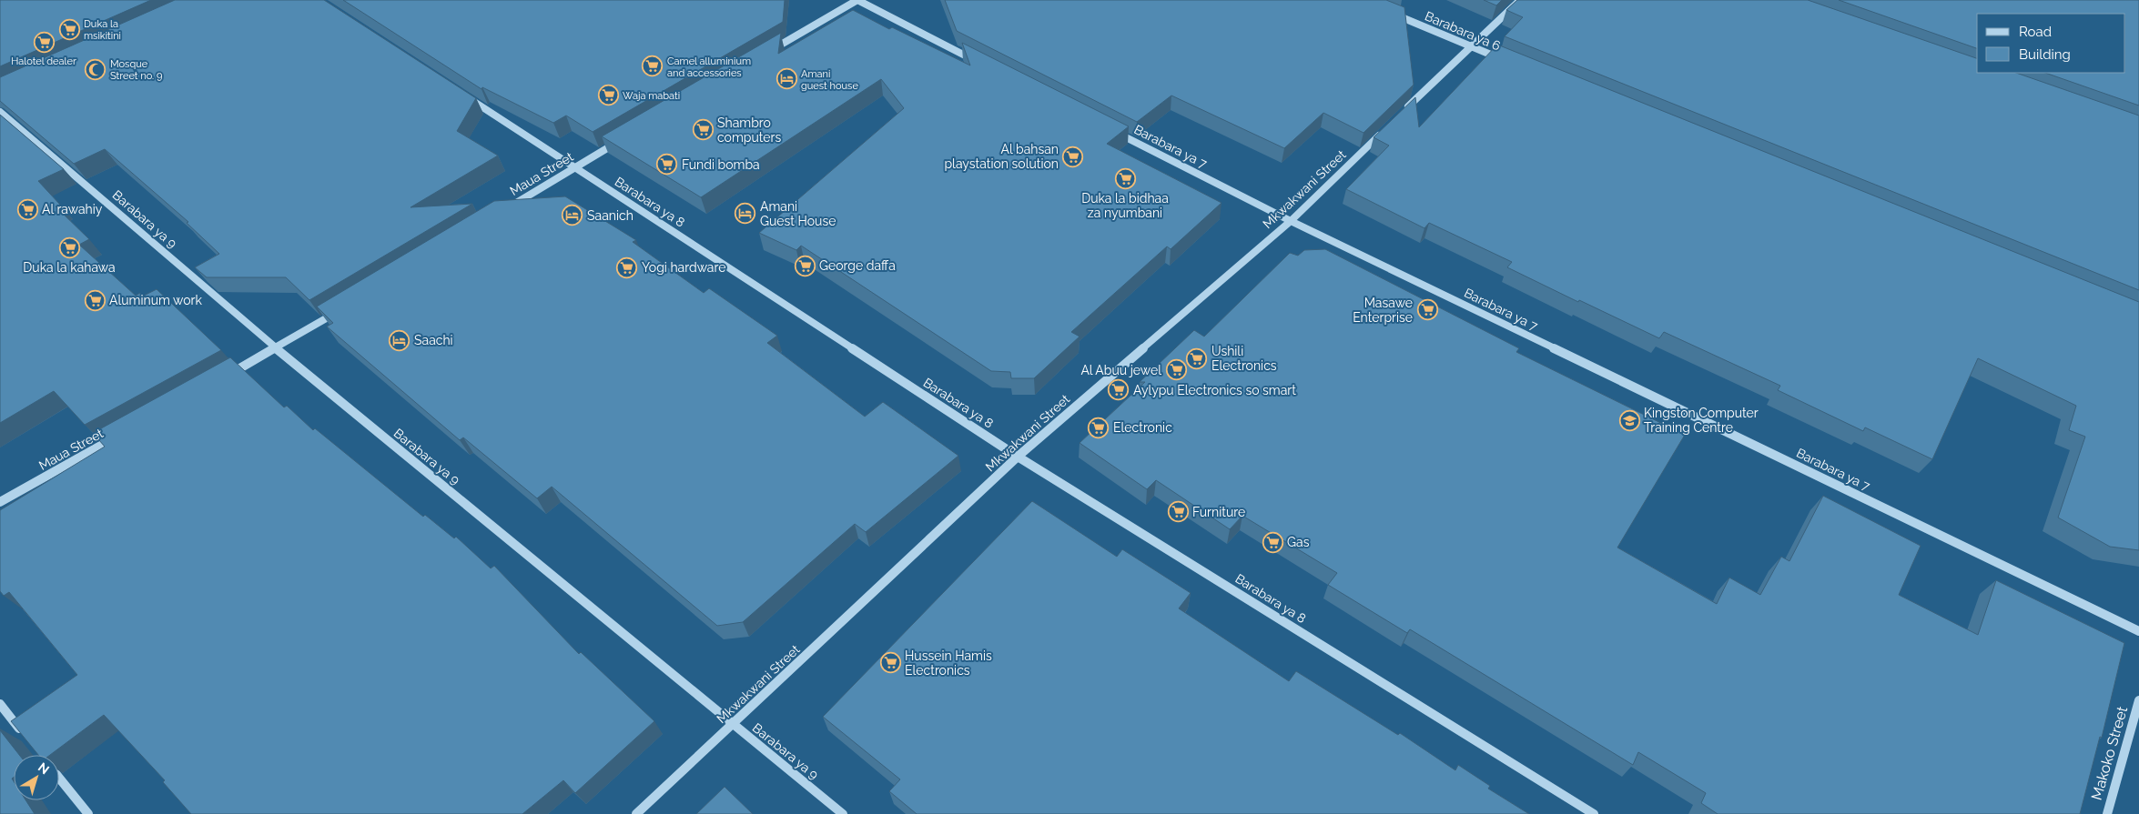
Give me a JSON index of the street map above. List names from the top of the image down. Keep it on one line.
{"streets":{"street":["Barabara ya 6","Barabara ya 7","Maua Street","Mkwakwani Street","Barabara ya 8","Barabara ya 9","Makoko Street"]},"crossings":[["Barabara ya 7","Mkwakwani Street"],["Maua Street","Barabara ya 8"],["Mkwakwani Street","Barabara ya 8"],["Mkwakwani Street","Barabara ya 9"]],"places":{"supermarket":["Duka la msikitini","Halotel dealer","Camel alluminium and accessories","Waja mabati","Shambro computers","Al bahsan playstation solution","Fundi bomba","Duka la bidhaa za nyumbani","Al rawahiy","Duka la kahawa","George daffa","Yogi hardware","Aluminum work","Masawe Enterprise","Ushili Electronics","Al Abuu jewel","Aylypu Electronics so smart","Electronic","Furniture","Gas","Hussein Hamis Electronics"],"mosque":["Mosque Street no. 9"],"hotel":["Amani guest house","Amani Guest House","Saanich","Saachi"],"school or university":["Kingston Computer Training Centre"]},"legend":["Road","Building"],"north":"top right"}
